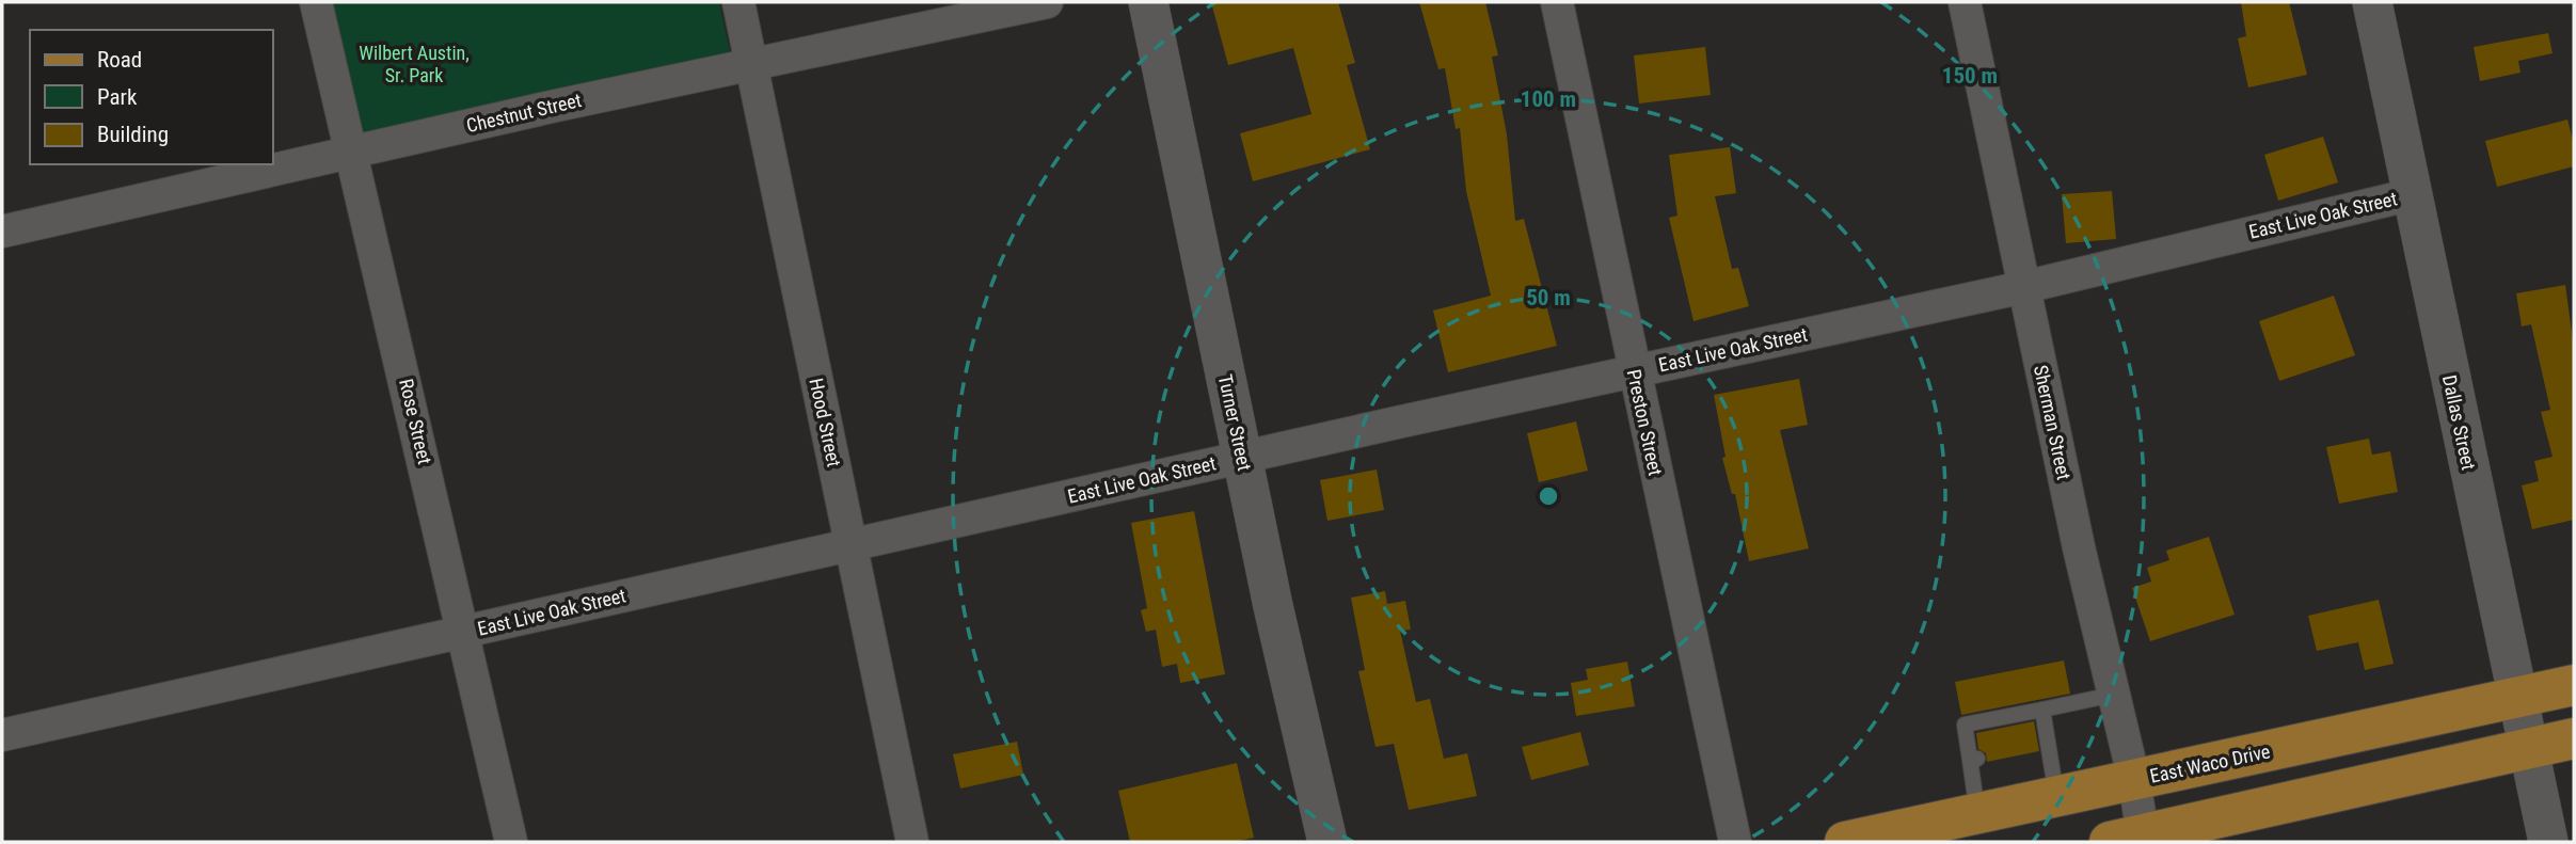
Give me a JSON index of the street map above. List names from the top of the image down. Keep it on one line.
{"streets":{"main road":["East Waco Drive"],"street":["Chestnut Street","East Live Oak Street","Rose Street","Hood Street","Turner Street","Preston Street","Sherman Street","Dallas Street"]},"crossings":[["Chestnut Street","Rose Street"],["Chestnut Street","Hood Street"],["East Live Oak Street","Rose Street"],["East Live Oak Street","Hood Street"],["East Live Oak Street","Turner Street"],["East Live Oak Street","Preston Street"],["East Live Oak Street","Sherman Street"],["East Live Oak Street","Dallas Street"],["Sherman Street","East Waco Drive"],["Dallas Street","East Waco Drive"]],"parks":["Wilbert Austin, Sr. Park"],"legend":["Road","Park","Building"],"rings":["150 m","100 m","50 m"]}
